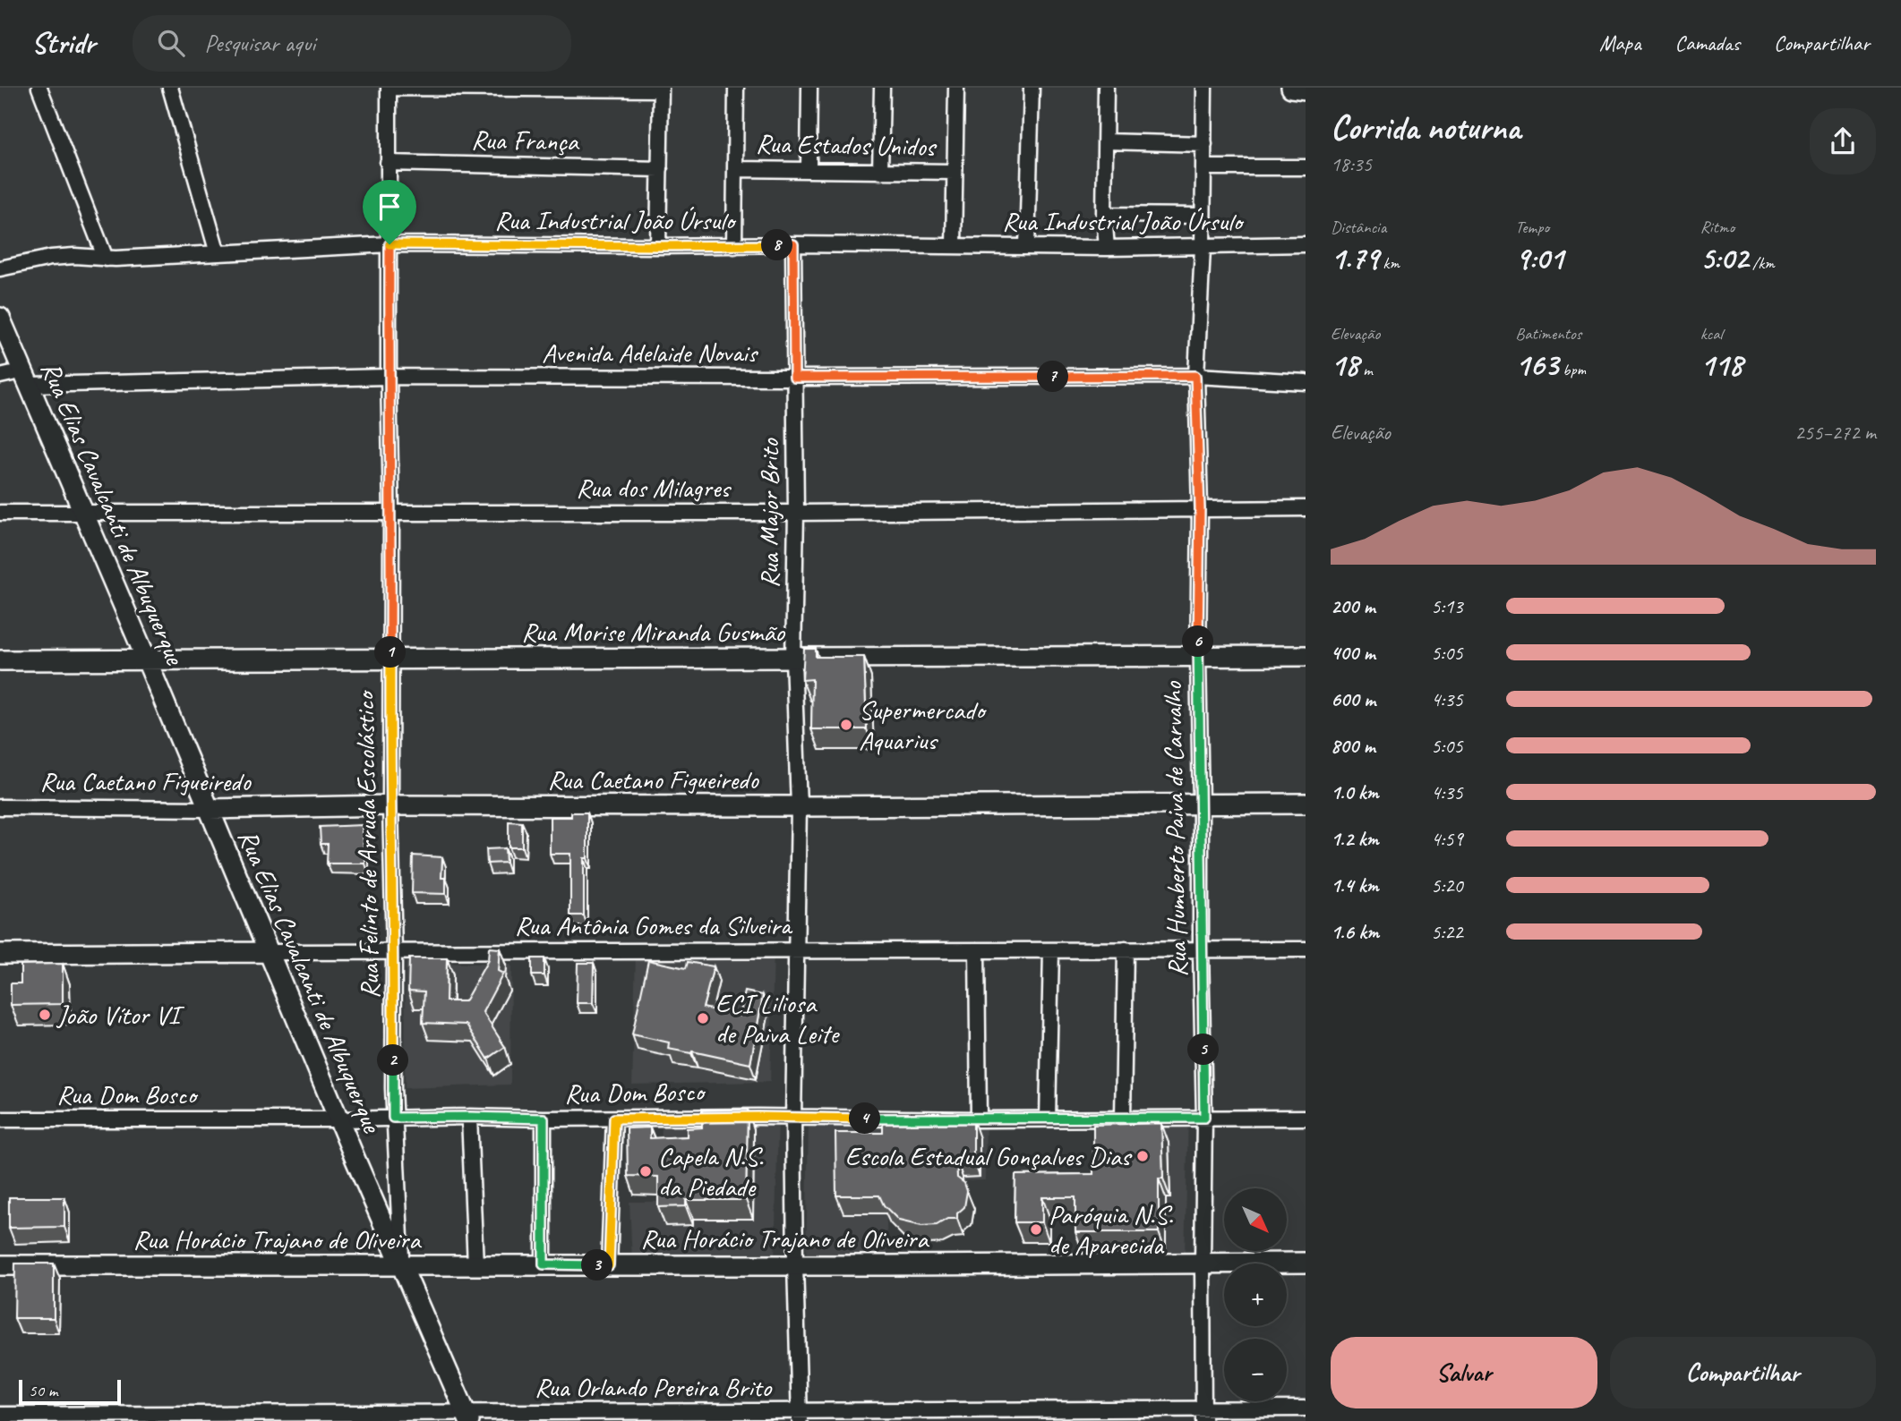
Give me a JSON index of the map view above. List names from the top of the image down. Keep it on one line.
{"streets":{"street":["Rua França","Rua Estados Unidos","Rua Industrial João Úrsulo","Avenida Adelaide Novais","Rua dos Milagres","Rua Elias Cavalcanti de Albuquerque","Rua Major Brito","Rua Morise Miranda Gusmão","Rua Caetano Figueiredo","Rua Humberto Paiva de Carvalho","Rua Felinto de Arruda Escolástico","Rua Antônia Gomes da Silveira","Rua Dom Bosco","Rua Horácio Trajano de Oliveira","Rua Orlando Pereira Brito"]},"crossings":[["Rua França","Rua Felinto de Arruda Escolástico"],["Rua Industrial João Úrsulo","Rua Major Brito"],["Rua Industrial João Úrsulo","Rua Humberto Paiva de Carvalho"],["Rua Industrial João Úrsulo","Rua Felinto de Arruda Escolástico"],["Avenida Adelaide Novais","Rua Elias Cavalcanti de Albuquerque"],["Avenida Adelaide Novais","Rua Major Brito"],["Avenida Adelaide Novais","Rua Humberto Paiva de Carvalho"],["Avenida Adelaide Novais","Rua Felinto de Arruda Escolástico"],["Rua dos Milagres","Rua Elias Cavalcanti de Albuquerque"],["Rua dos Milagres","Rua Major Brito"],["Rua dos Milagres","Rua Humberto Paiva de Carvalho"],["Rua dos Milagres","Rua Felinto de Arruda Escolástico"],["Rua Elias Cavalcanti de Albuquerque","Rua Morise Miranda Gusmão"],["Rua Elias Cavalcanti de Albuquerque","Rua Caetano Figueiredo"],["Rua Elias Cavalcanti de Albuquerque","Rua Felinto de Arruda Escolástico"],["Rua Elias Cavalcanti de Albuquerque","Rua Antônia Gomes da Silveira"],["Rua Elias Cavalcanti de Albuquerque","Rua Dom Bosco"],["Rua Elias Cavalcanti de Albuquerque","Rua Horácio Trajano de Oliveira"],["Rua Elias Cavalcanti de Albuquerque","Rua Orlando Pereira Brito"],["Rua Major Brito","Rua Morise Miranda Gusmão"],["Rua Major Brito","Rua Caetano Figueiredo"],["Rua Major Brito","Rua Antônia Gomes da Silveira"],["Rua Major Brito","Rua Dom Bosco"],["Rua Major Brito","Rua Horácio Trajano de Oliveira"],["Rua Major Brito","Rua Orlando Pereira Brito"],["Rua Morise Miranda Gusmão","Rua Humberto Paiva de Carvalho"],["Rua Morise Miranda Gusmão","Rua Felinto de Arruda Escolástico"],["Rua Caetano Figueiredo","Rua Humberto Paiva de Carvalho"],["Rua Caetano Figueiredo","Rua Felinto de Arruda Escolástico"],["Rua Humberto Paiva de Carvalho","Rua Antônia Gomes da Silveira"],["Rua Humberto Paiva de Carvalho","Rua Dom Bosco"],["Rua Humberto Paiva de Carvalho","Rua Horácio Trajano de Oliveira"],["Rua Humberto Paiva de Carvalho","Rua Orlando Pereira Brito"],["Rua Felinto de Arruda Escolástico","Rua Antônia Gomes da Silveira"],["Rua Felinto de Arruda Escolástico","Rua Dom Bosco"],["Rua Felinto de Arruda Escolástico","Rua Horácio Trajano de Oliveira"]],"places":["Supermercado Aquarius","João Vítor VI","ECI Liliosa de Paiva Leite","Escola Estadual Gonçalves Dias","Capela N.S. da Piedade","Paróquia N.S. de Aparecida"],"scale_bar":"50 m","north":"bottom right","page":{"header":"Stridr","search":"Pesquisar aqui","nav":["Mapa","Camadas","Compartilhar"],"heading":["Corrida noturna","18:35"],"stats":[["Distância","1.79 km"],["Tempo","9:01"],["Ritmo","5:02 /km"],["Elevação","18 m"],["Batimentos","163 bpm"],["kcal","118"]],"pins":["8","7","6","1","5","2","4","3"],"chart":["Elevação","255–272 m"],"list":[{"name":"200 m","note":"5:13"},{"name":"400 m","note":"5:05"},{"name":"600 m","note":"4:35"},{"name":"800 m","note":"5:05"},{"name":"1.0 km","note":"4:35"},{"name":"1.2 km","note":"4:59"},{"name":"1.4 km","note":"5:20"},{"name":"1.6 km","note":"5:22"}],"map_buttons":["+","−"],"buttons":["Salvar","Compartilhar"],"scale":"50 m"}}
